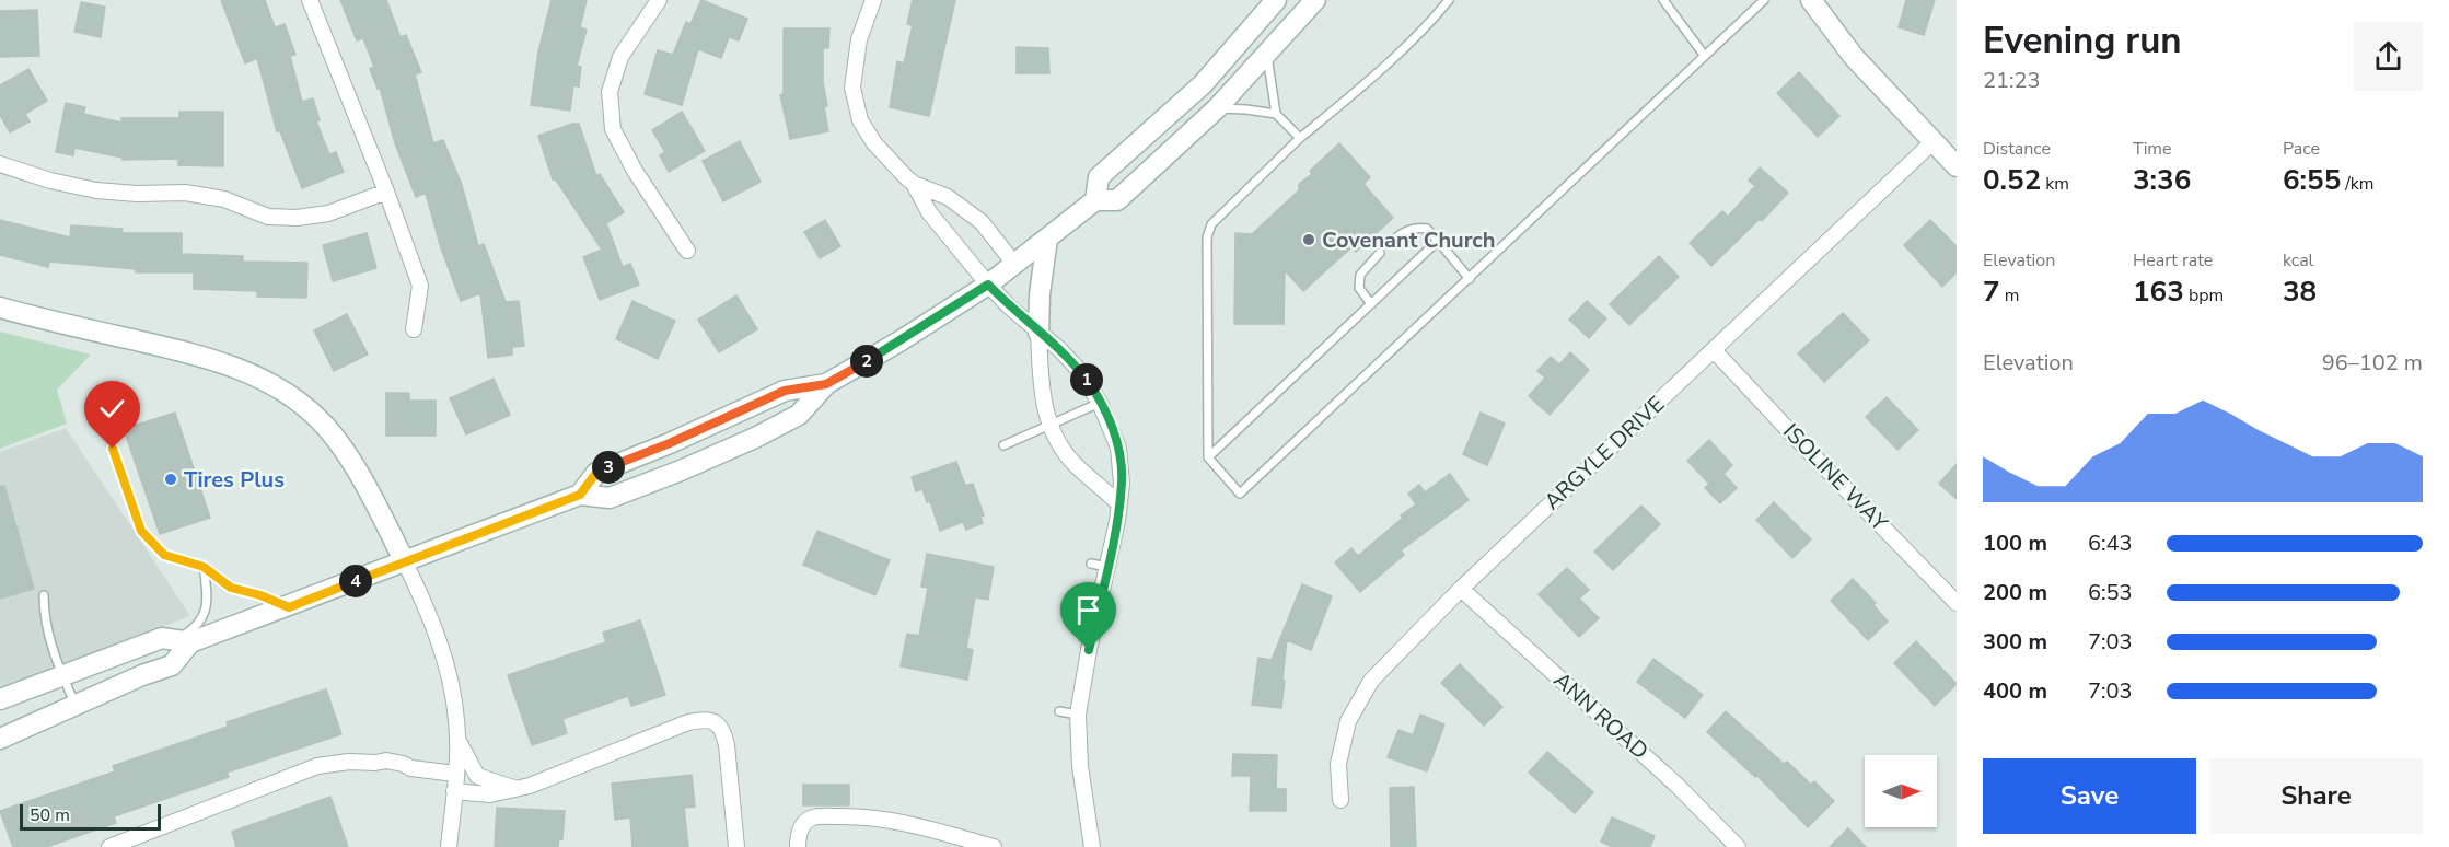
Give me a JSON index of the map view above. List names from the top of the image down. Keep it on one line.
{"streets":{"street":["ARGYLE DRIVE","ISOLINE WAY","ANN ROAD"]},"crossings":[["ARGYLE DRIVE","ISOLINE WAY"],["ARGYLE DRIVE","ANN ROAD"]],"places":["Covenant Church","Tires Plus"],"scale_bar":"50 m","north":"right","page":{"heading":["Evening run","21:23"],"stats":[["Distance","0.52 km"],["Time","3:36"],["Pace","6:55 /km"],["Elevation","7 m"],["Heart rate","163 bpm"],["kcal","38"]],"chart":["Elevation","96–102 m"],"pins":["2","1","3","4"],"list":[{"name":"100 m","note":"6:43"},{"name":"200 m","note":"6:53"},{"name":"300 m","note":"7:03"},{"name":"400 m","note":"7:03"}],"buttons":["Save","Share"],"scale":"50 m"}}
